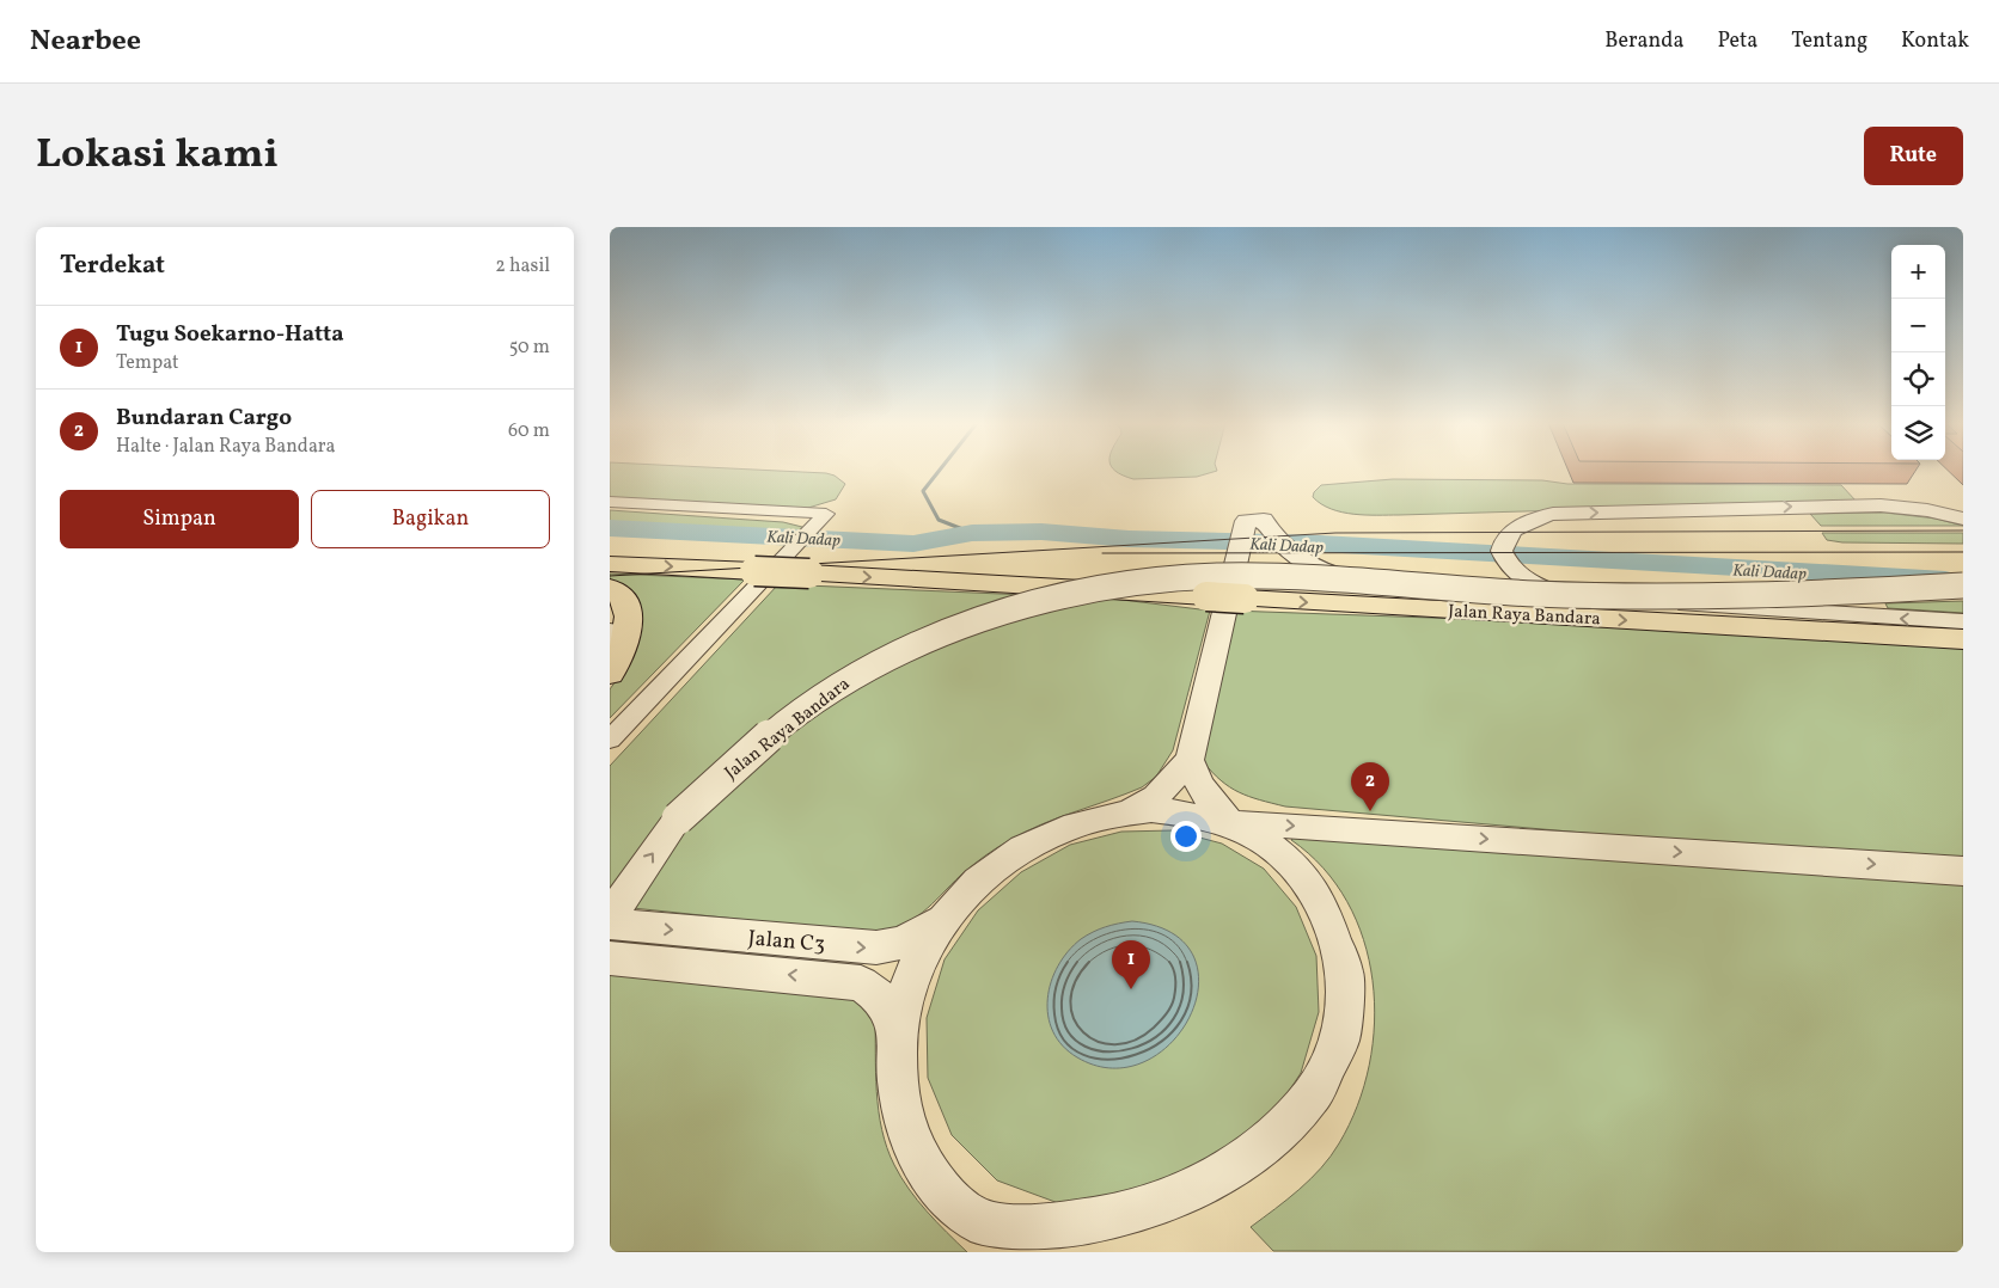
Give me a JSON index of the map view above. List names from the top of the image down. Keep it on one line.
{"streets":{"main road":["Jalan Raya Bandara"],"street":["Jalan C3"]},"water":["Kali Dadap"],"page":{"header":"Nearbee","nav":["Beranda","Peta","Tentang","Kontak"],"title":"Lokasi kami","buttons":["Rute",["Simpan","Bagikan"]],"heading":["Terdekat","2 hasil"],"map_buttons":["+","−"],"list":[{"mark":"1","name":"Tugu Soekarno-Hatta","note":"Tempat","value":"50 m"},{"mark":"2","name":"Bundaran Cargo","note":"Halte · Jalan Raya Bandara","value":"60 m"}],"pins":["2","1"]}}
